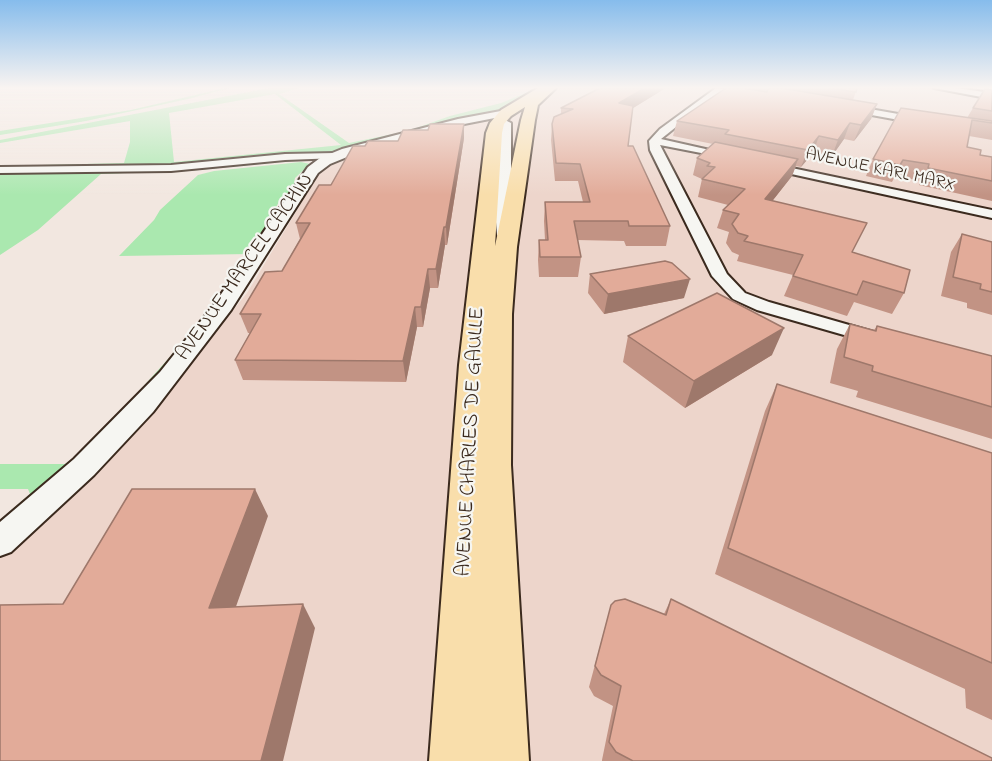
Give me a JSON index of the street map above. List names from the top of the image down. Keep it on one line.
{"streets":{"main road":["AVENUE CHARLES DE GAULLE"],"street":["AVENUE KARL MARX","AVENUE MARCEL CACHIN"]}}
